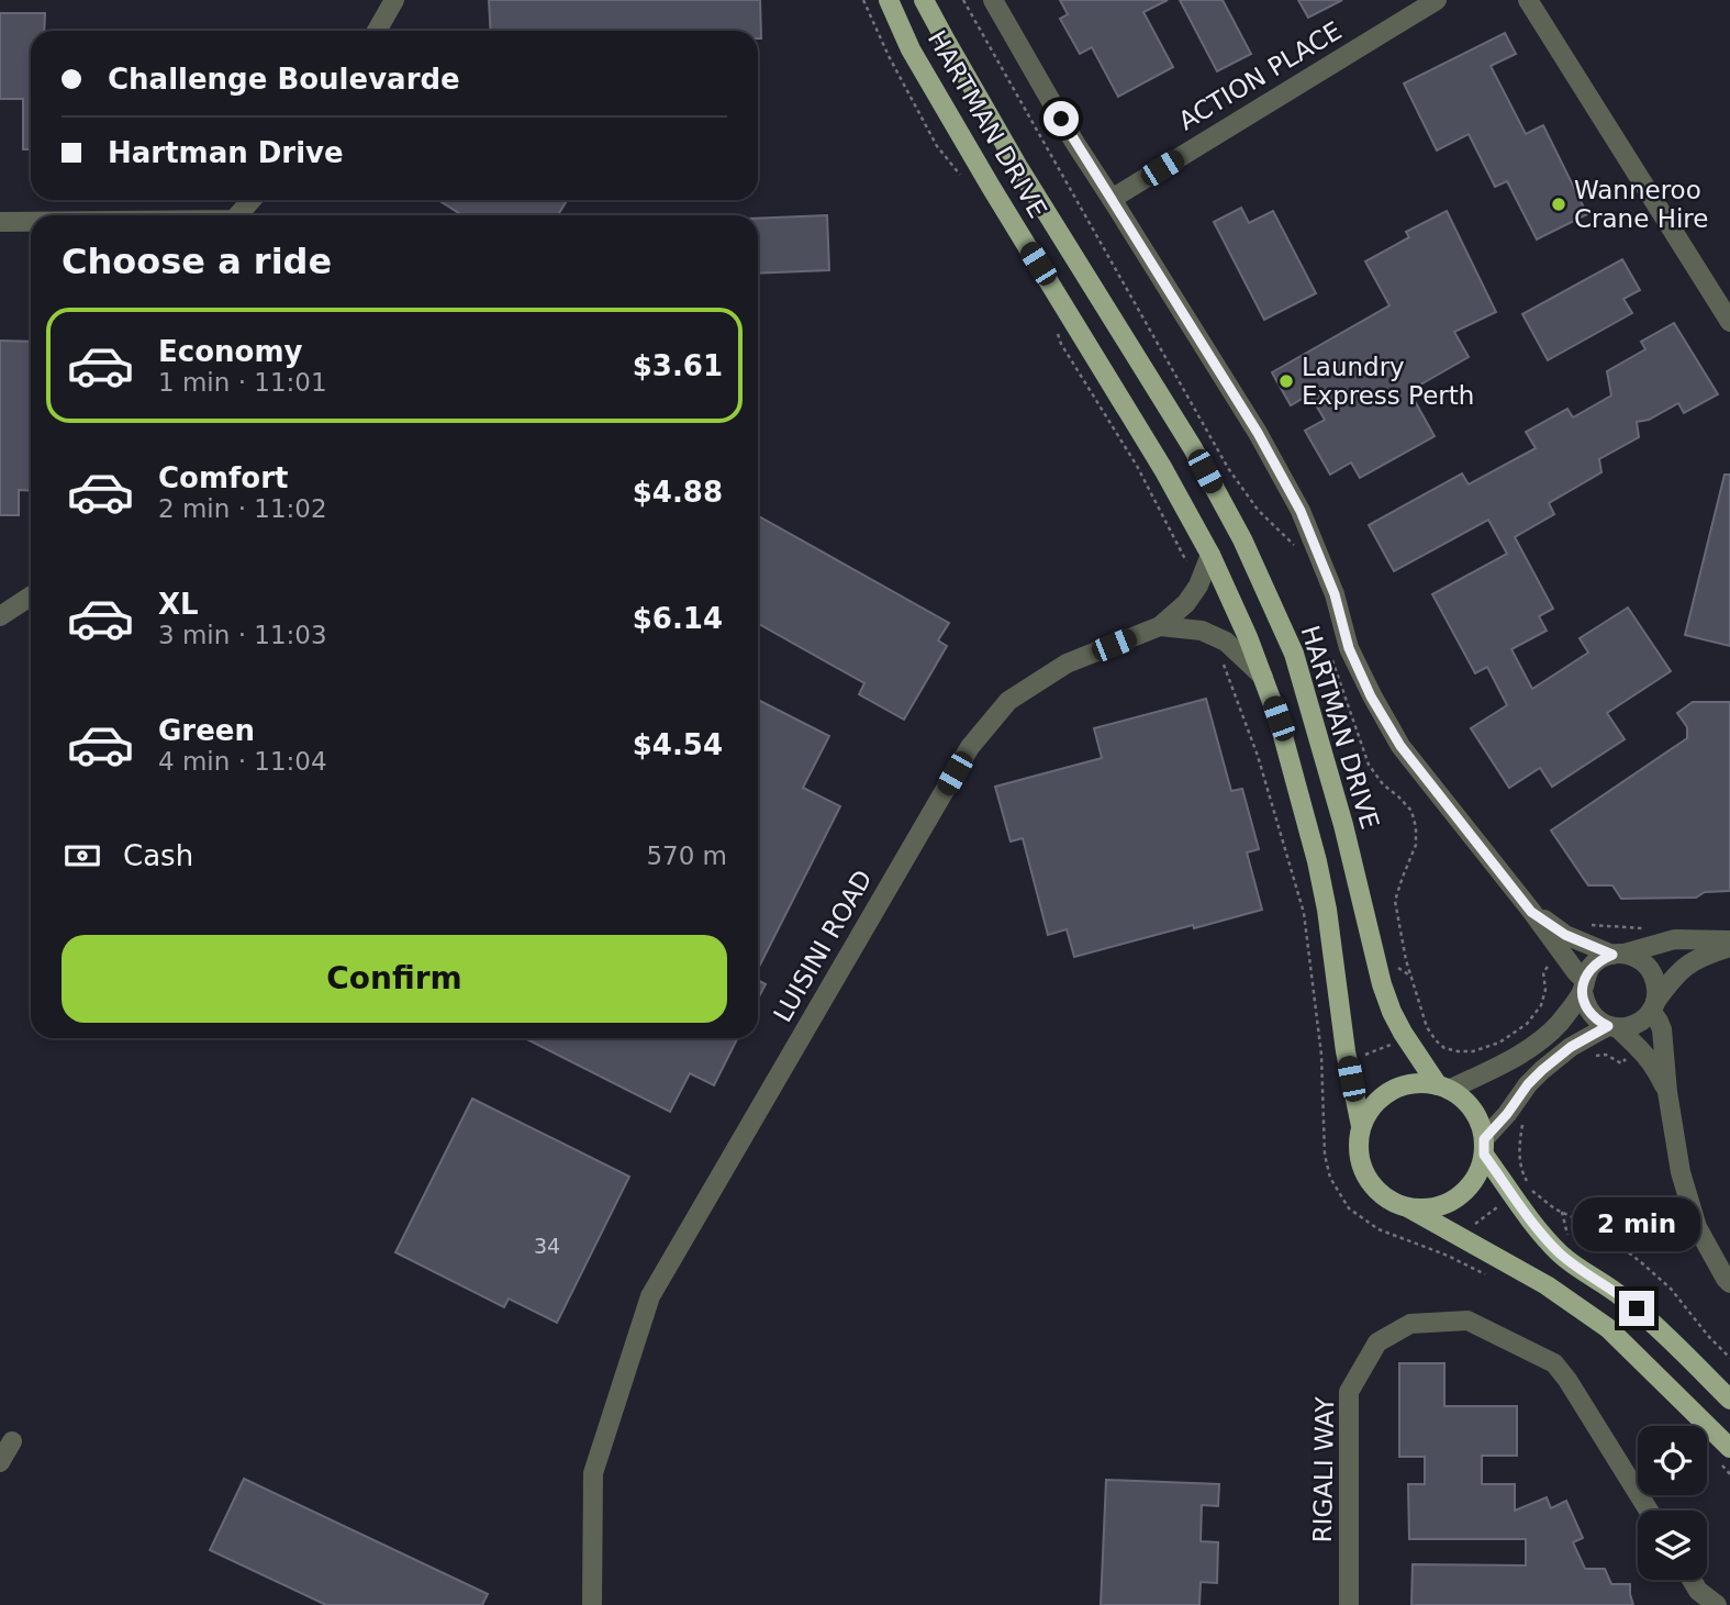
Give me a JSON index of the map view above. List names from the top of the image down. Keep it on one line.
{"streets":{"main road":["HARTMAN DRIVE"],"street":["ACTION PLACE","LUISINI ROAD","RIGALI WAY"]},"crossings":[["HARTMAN DRIVE","LUISINI ROAD"]],"places":["Wanneroo Crane Hire","Laundry Express Perth"],"house_numbers":["34"],"page":{"banner":["Challenge Boulevarde","Hartman Drive"],"heading":"Choose a ride","list":[{"name":"Economy","note":"1 min · 11:01","value":"$3.61"},{"name":"Comfort","note":"2 min · 11:02","value":"$4.88"},{"name":"XL","note":"3 min · 11:03","value":"$6.14"},{"name":"Green","note":"4 min · 11:04","value":"$4.54"}],"pay":["Cash","570 m"],"buttons":"Confirm","bubble":"2 min"}}
